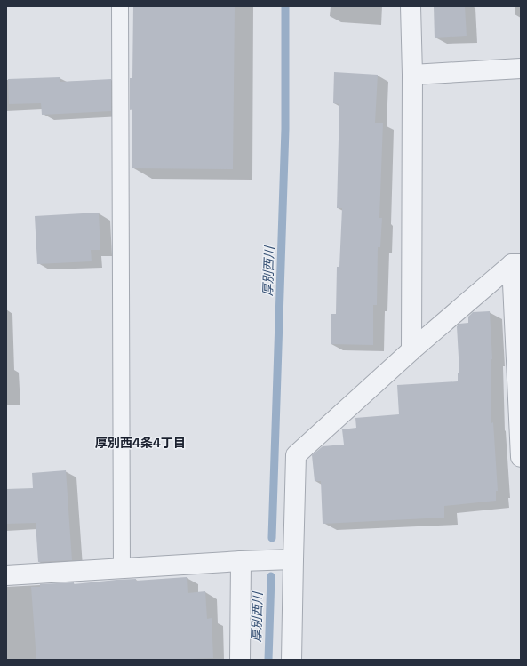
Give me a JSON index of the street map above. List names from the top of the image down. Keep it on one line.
{"districts":["厚別西4条4丁目"],"water":["厚別西川"]}
